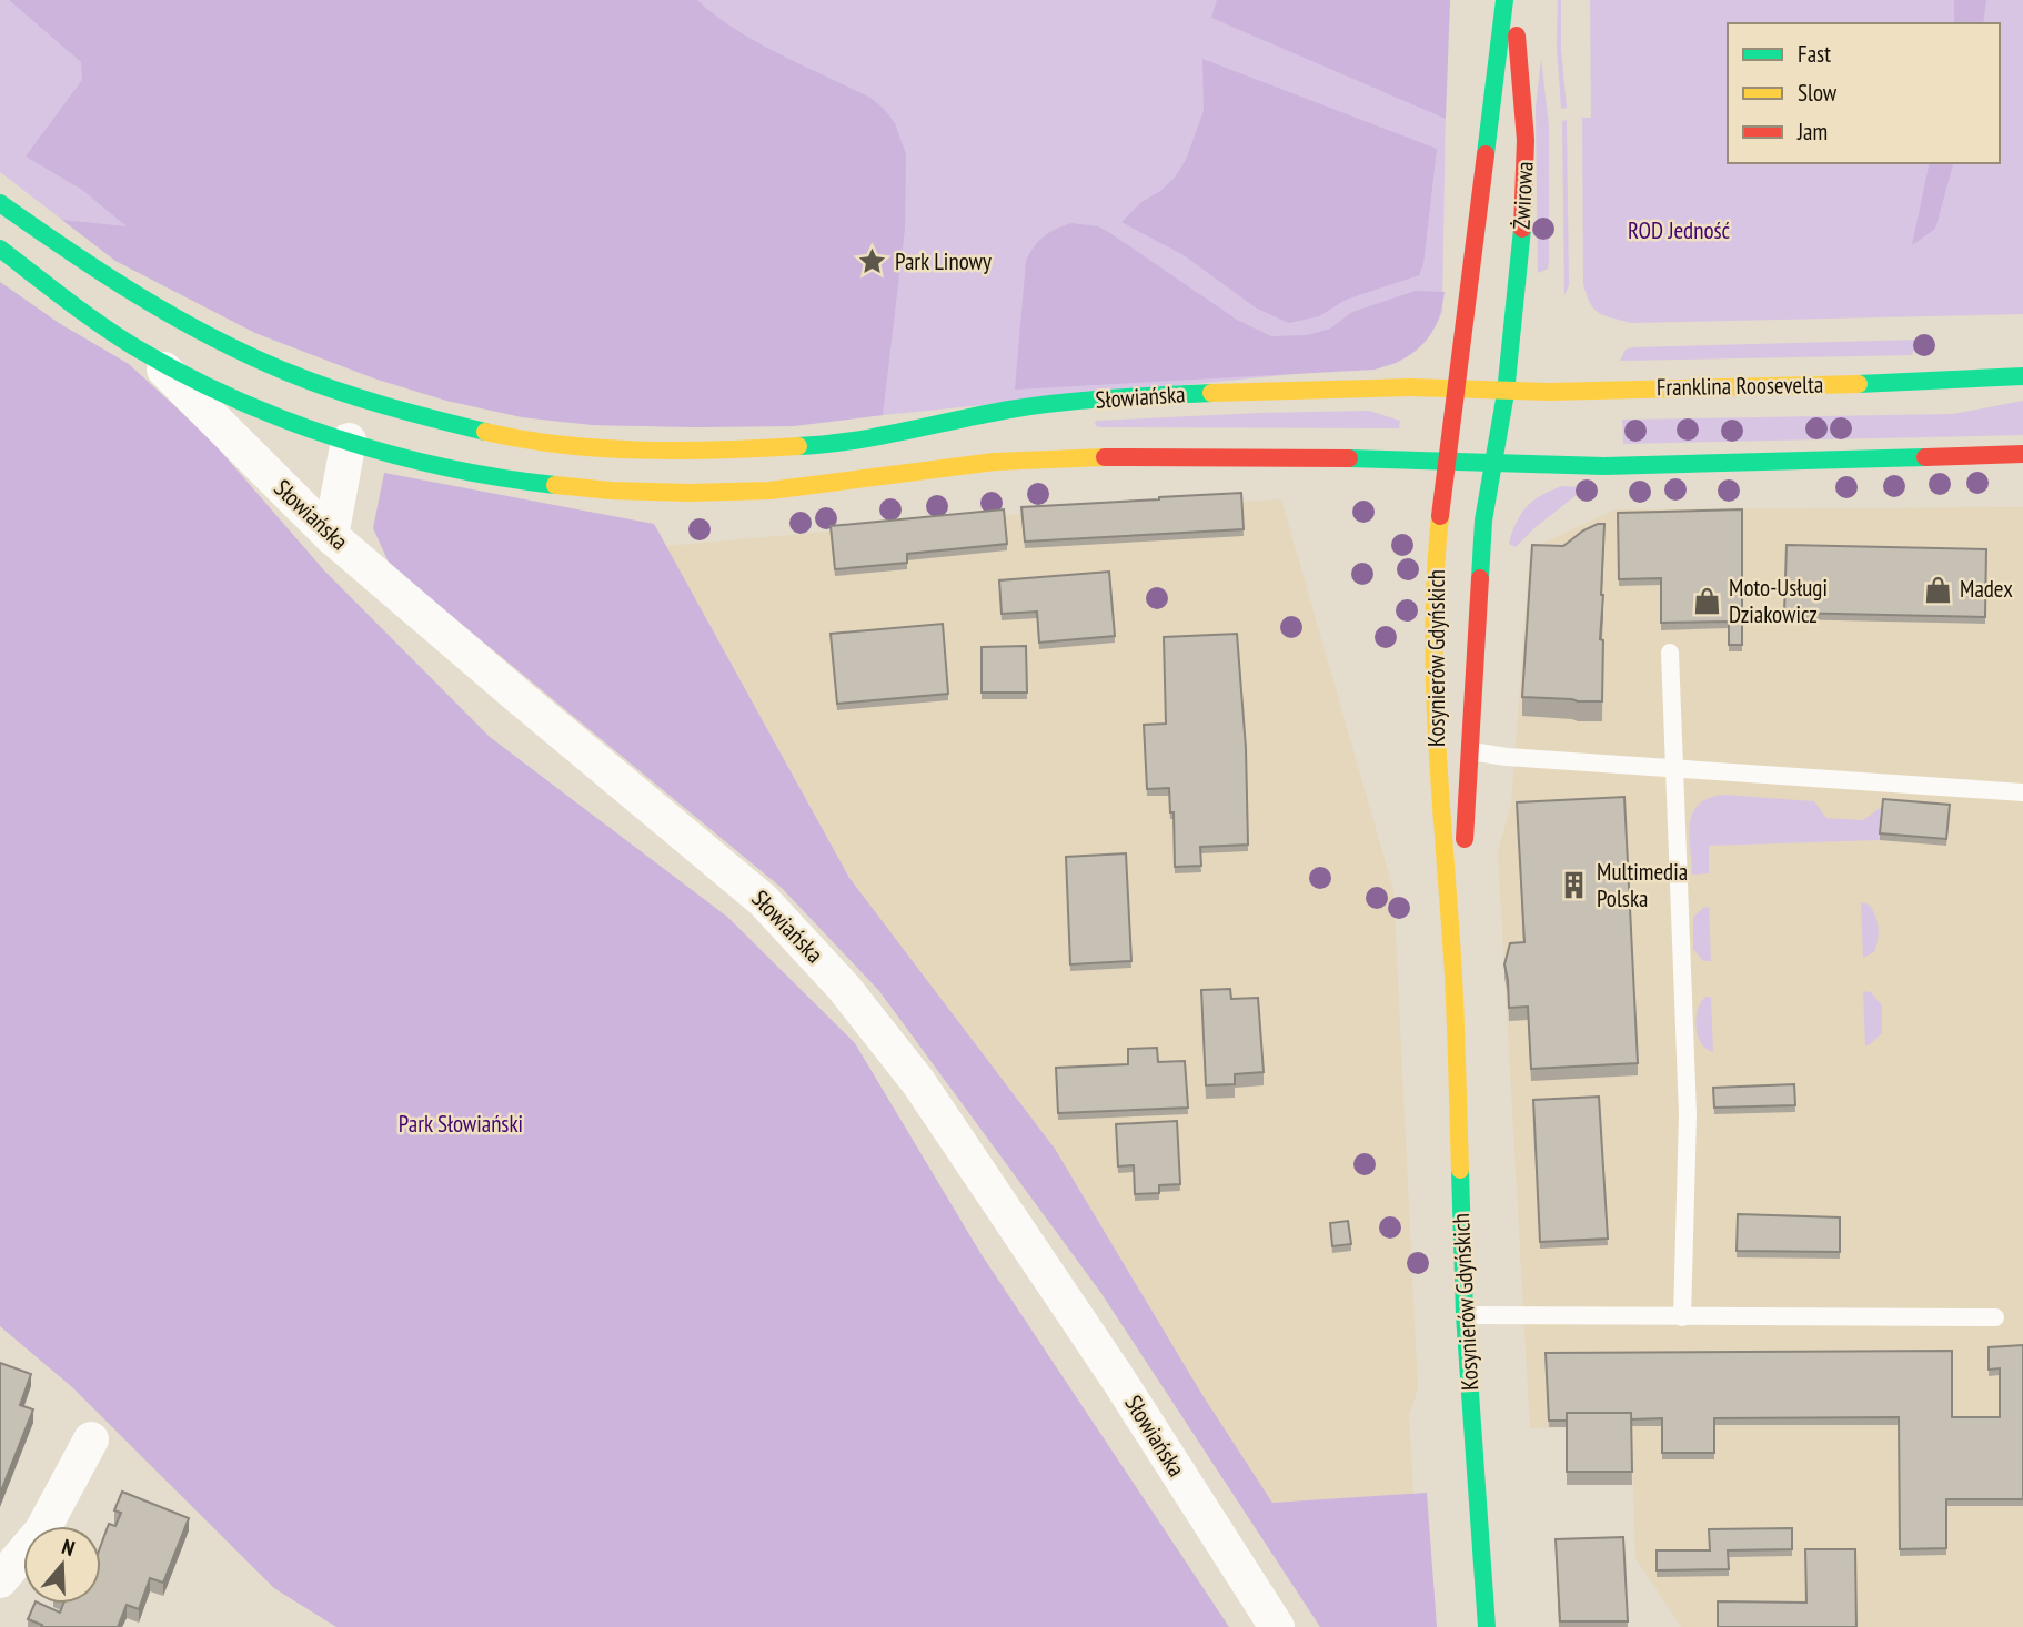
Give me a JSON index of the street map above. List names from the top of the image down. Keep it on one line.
{"streets":{"main road":["Żwirowa","Franklina Roosevelta","Słowiańska","Kosynierów Gdyńskich"]},"crossings":[["Żwirowa","Franklina Roosevelta"],["Żwirowa","Słowiańska"],["Żwirowa","Kosynierów Gdyńskich"],["Franklina Roosevelta","Słowiańska"],["Franklina Roosevelta","Kosynierów Gdyńskich"],["Słowiańska","Kosynierów Gdyńskich"]],"parks":["ROD Jedność","Park Słowiański"],"places":{"place":["Park Linowy"],"shop":["Madex","Moto-Usługi Dziakowicz"],"building":["Multimedia Polska"]},"legend":["Fast","Slow","Jam"],"north":"top"}
